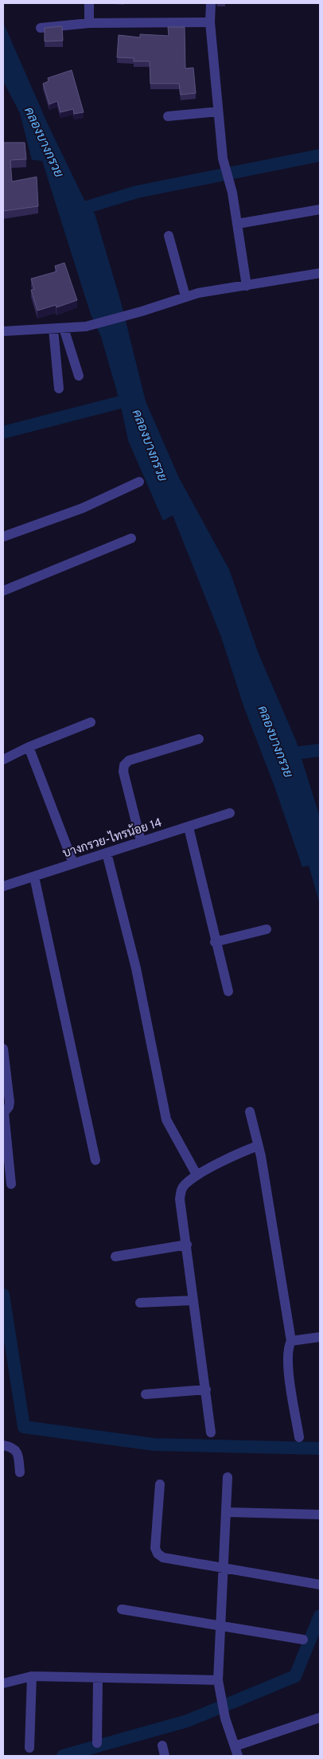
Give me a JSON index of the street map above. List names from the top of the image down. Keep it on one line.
{"streets":{"street":["บางกรวย-ไทรน้อย 14"]},"water":["คลองบางกรวย"]}
